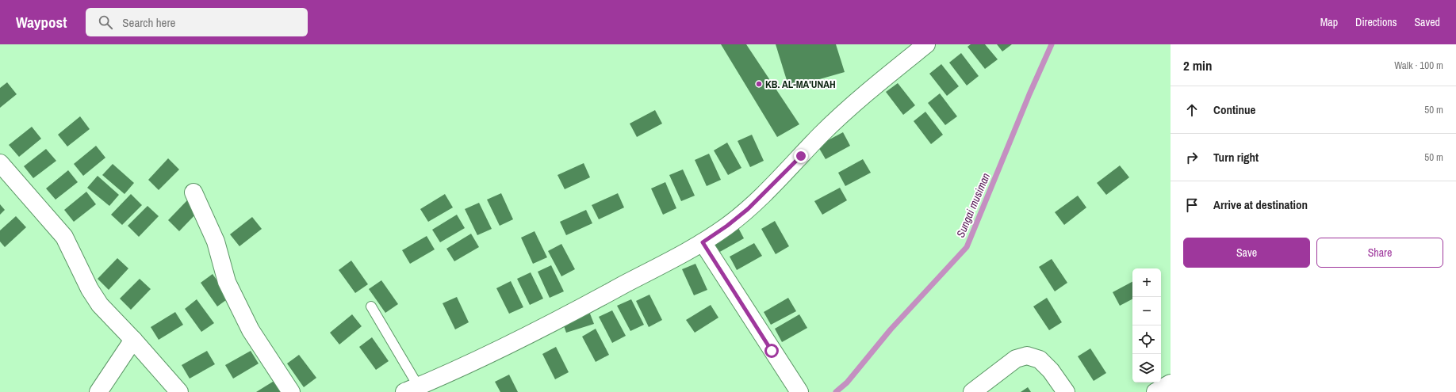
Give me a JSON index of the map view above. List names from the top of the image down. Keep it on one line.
{"water":["Sungai musiman"],"places":["KB. AL-MA'UNAH"],"page":{"header":"Waypost","search":"Search here","nav":["Map","Directions","Saved"],"heading":["2 min","Walk · 100 m"],"list":[["Continue","50 m"],["Turn right","50 m"],"Arrive at destination"],"buttons":["Save","Share"],"map_buttons":["+","−"]}}
